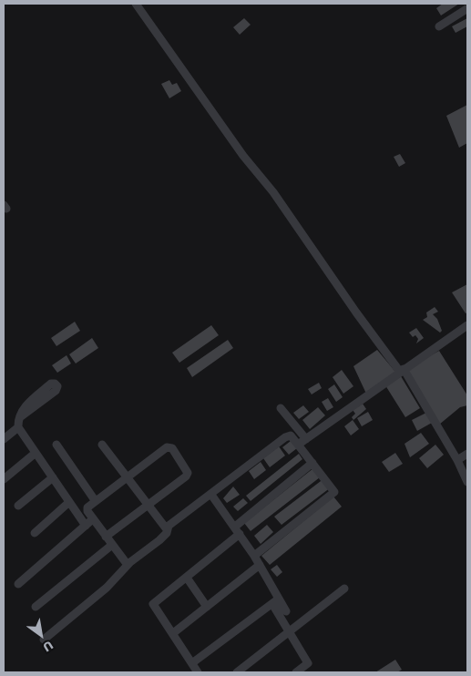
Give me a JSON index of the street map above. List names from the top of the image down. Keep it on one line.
{"north":"bottom right"}
